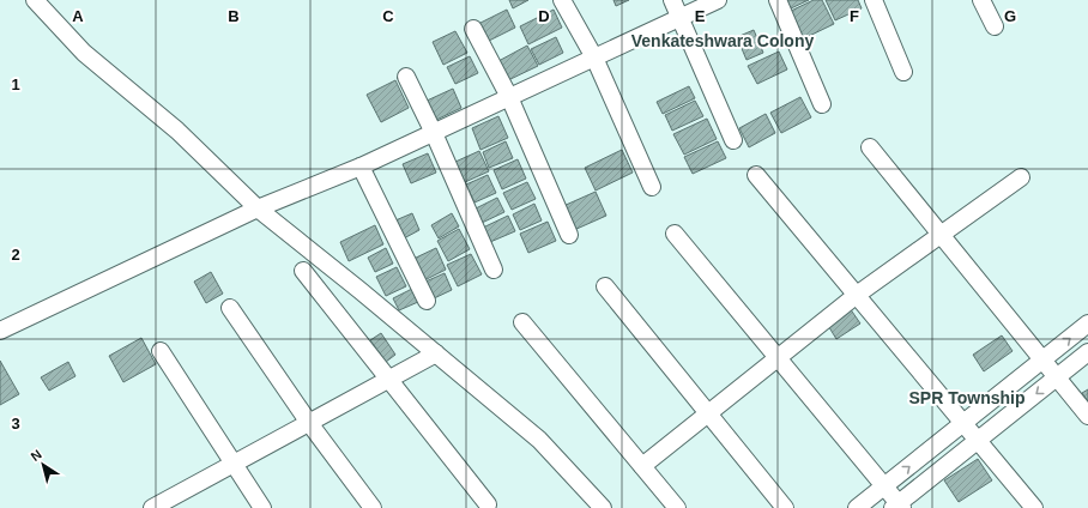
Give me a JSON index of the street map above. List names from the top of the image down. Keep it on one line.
{"districts":["Venkateshwara Colony","SPR Township"],"north":"top left","grid":{"columns":["A","B","C","D","E","F","G"],"rows":["1","2","3"]}}
